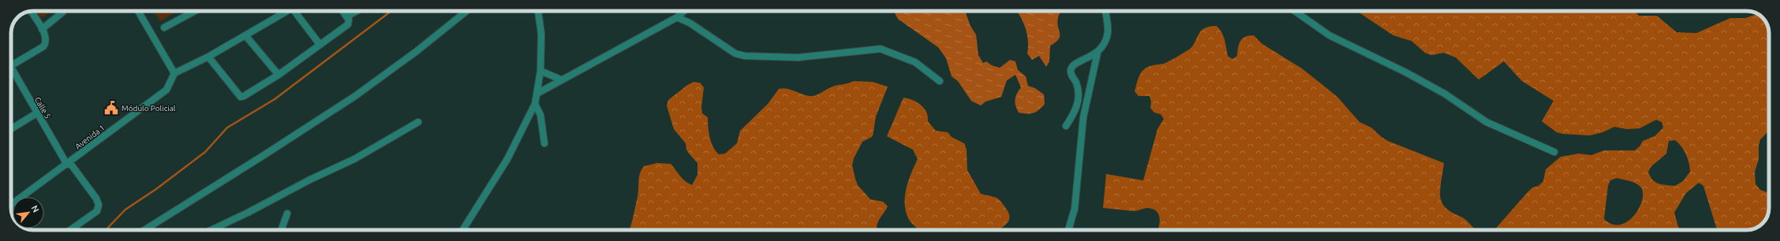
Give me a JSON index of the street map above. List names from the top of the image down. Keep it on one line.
{"streets":{"street":["Calle 5","Avenida 1"]},"crossings":[["Calle 5","Avenida 1"]],"places":{"public building":["Módulo Policial"]},"north":"top right"}
